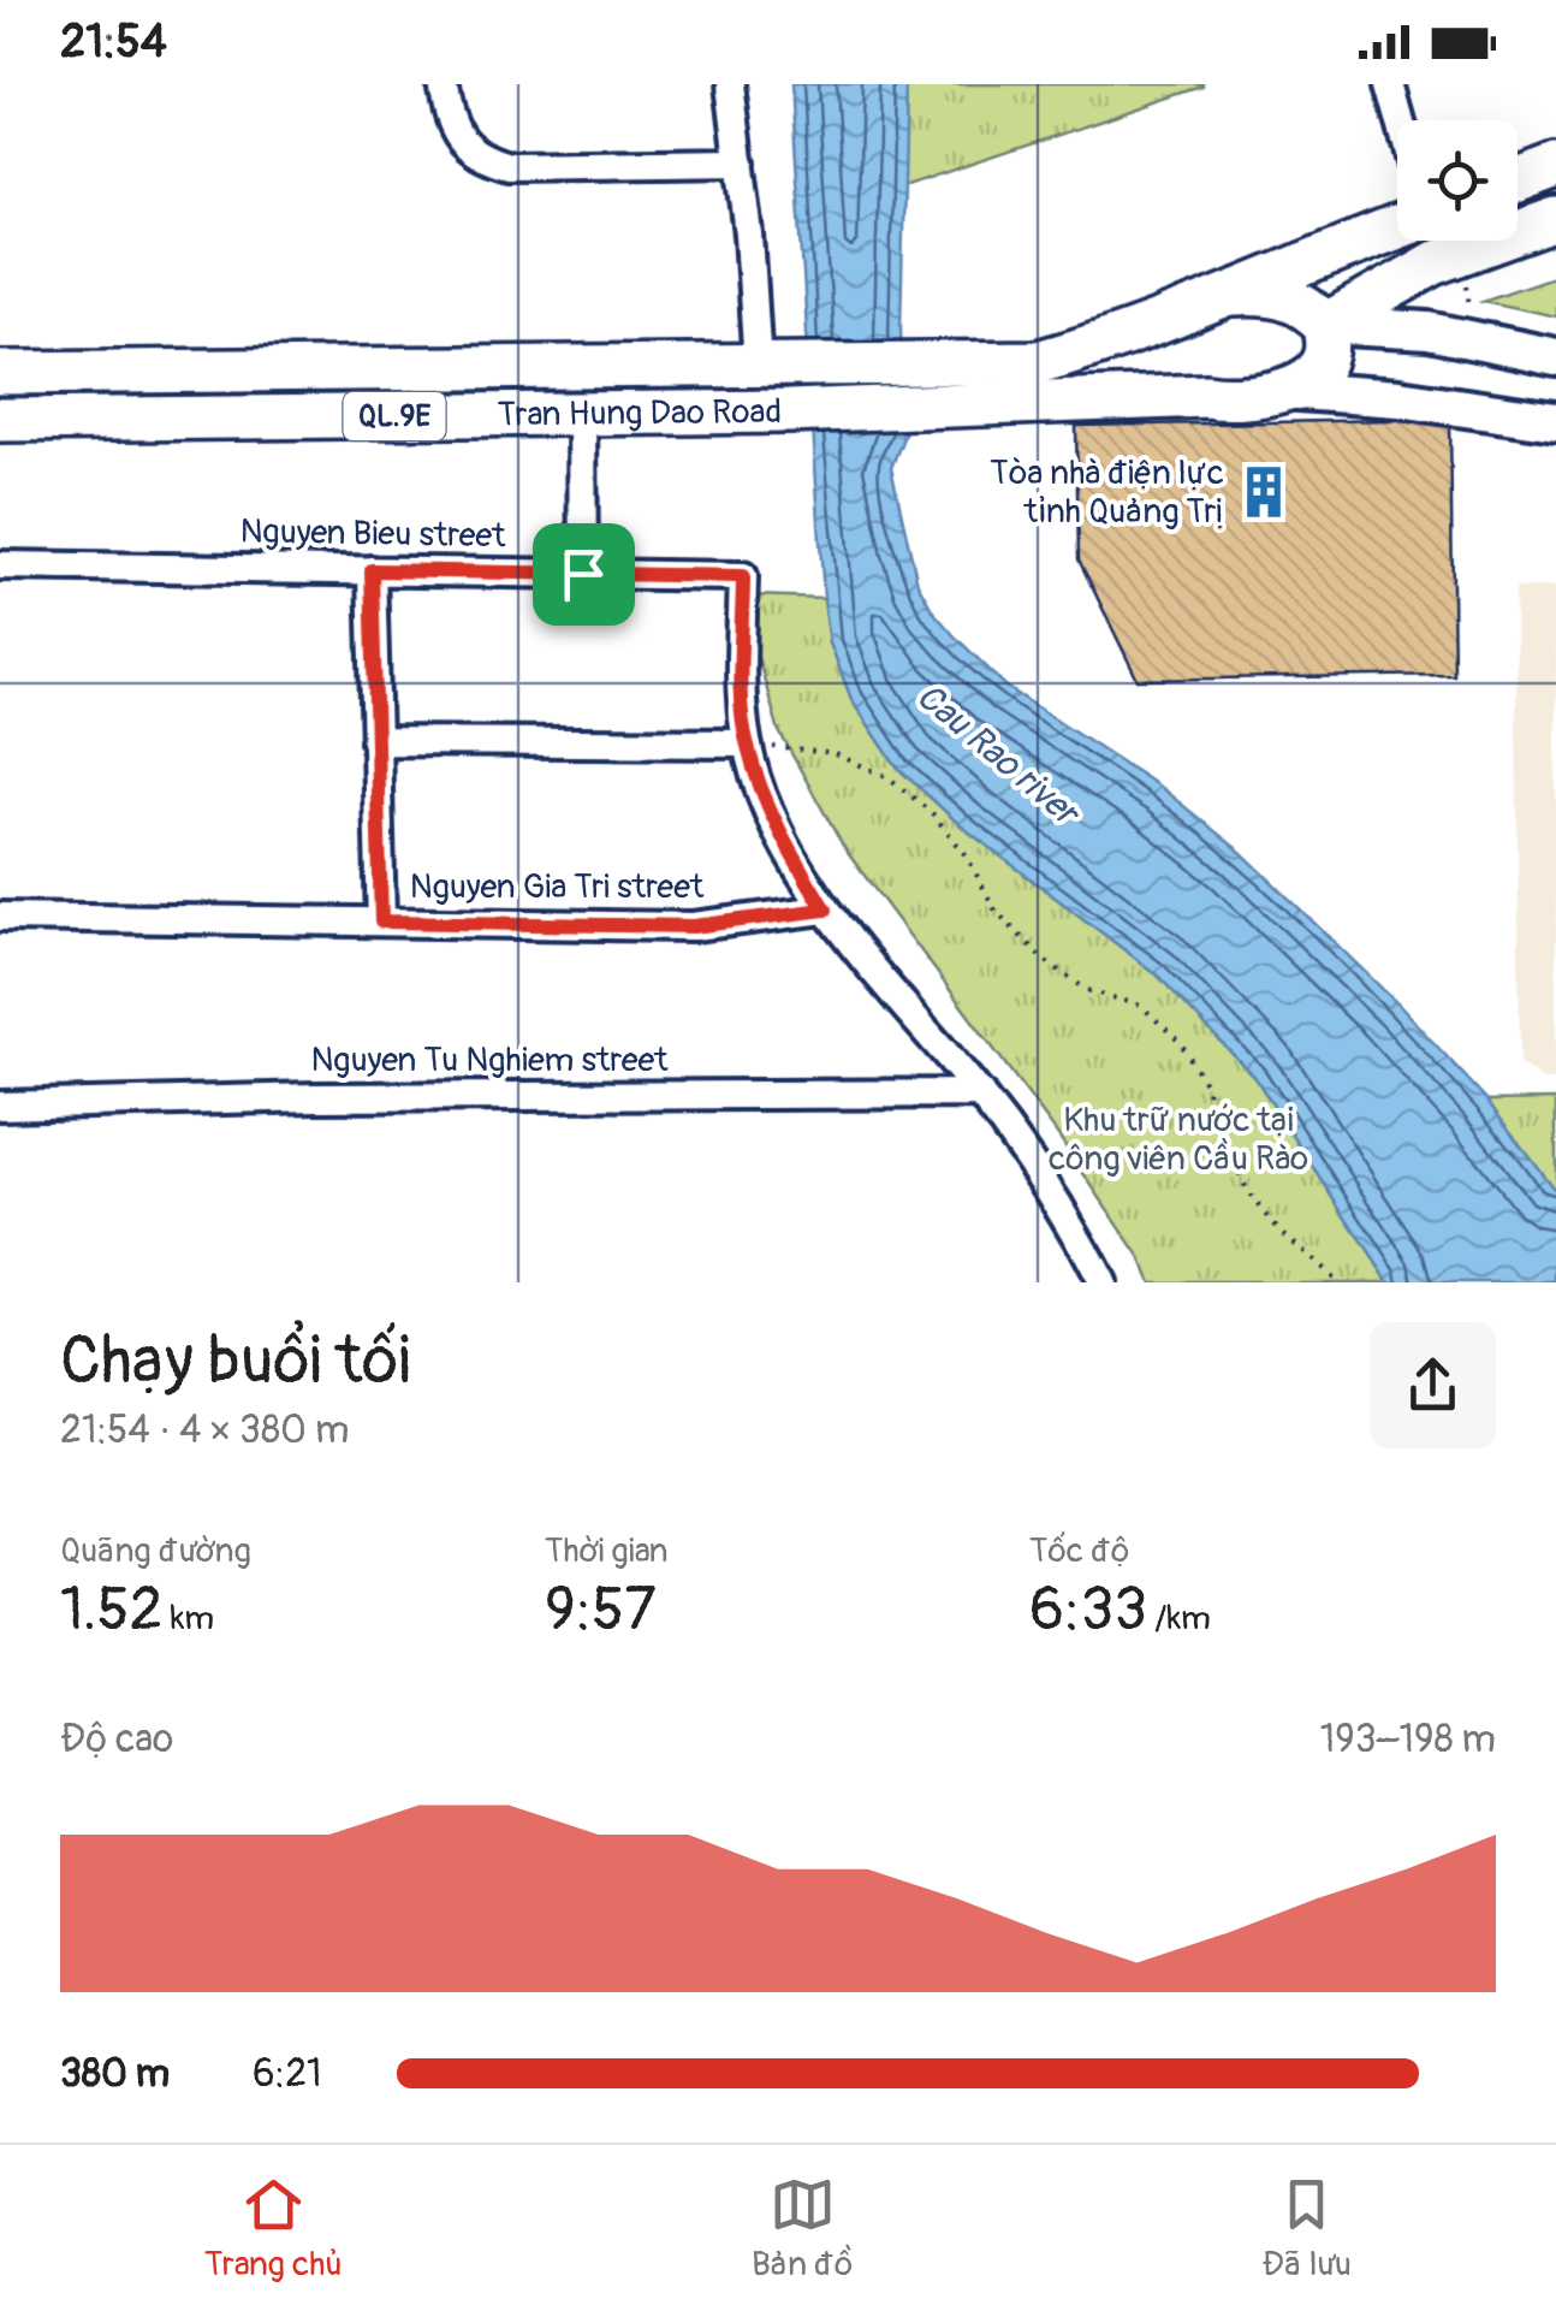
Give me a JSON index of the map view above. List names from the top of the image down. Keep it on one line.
{"streets":{"main road":["Tran Hung Dao Road","QL.9E"],"street":["Nguyen Bieu street","Nguyen Gia Tri street","Nguyen Tu Nghiem street"]},"crossings":[["Tran Hung Dao Road","QL.9E"]],"water":["Cau Rao river"],"parks":["Khu trữ nước tại công viên Cầu Rào"],"places":{"building":["Tòa nhà điện lực tỉnh Quảng Trị"]},"page":{"status":"21:54","heading":["Chạy buổi tối","21:54 · 4 × 380 m"],"stats":[["Quãng đường","1.52 km"],["Thời gian","9:57"],["Tốc độ","6:33 /km"]],"chart":["Độ cao","193–198 m"],"list":[{"name":"380 m","note":"6:21"}],"tabs":["Trang chủ","Bản đồ","Đã lưu"]}}
